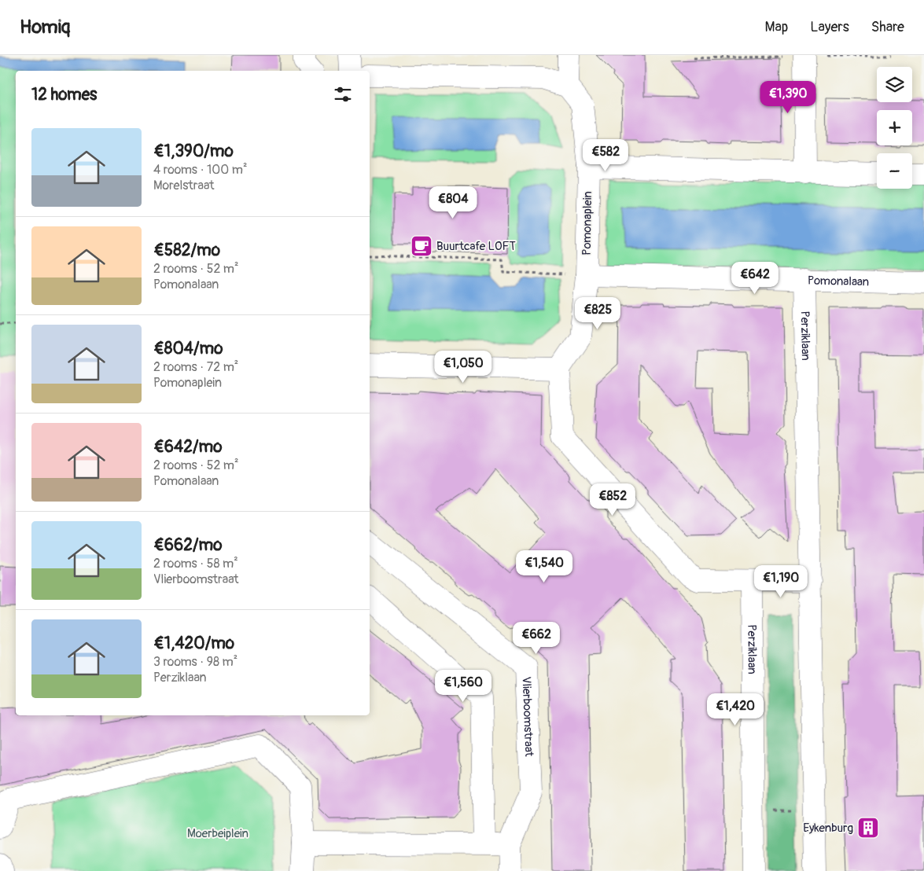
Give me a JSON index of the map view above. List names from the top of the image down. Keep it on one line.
{"streets":{"street":["Pomonaplein","Pomonalaan","Perziklaan","Vlierboomstraat"]},"crossings":[["Pomonaplein","Pomonalaan"],["Pomonalaan","Perziklaan"]],"parks":["Moerbeiplein"],"places":{"cafe":["Buurtcafe LOFT"],"building":["Eykenburg"]},"page":{"header":"Homiq","nav":["Map","Layers","Share"],"map_buttons":["+","−"],"heading":"12 homes","price":["€1,390","€582","€804","€642","€825","€1,050","€852","€1,540","€1,190","€662","€1,560","€1,420"],"list":[{"name":"€1,390/mo","note":"4 rooms · 100 m² · Morelstraat"},{"name":"€582/mo","note":"2 rooms · 52 m² · Pomonalaan"},{"name":"€804/mo","note":"2 rooms · 72 m² · Pomonaplein"},{"name":"€642/mo","note":"2 rooms · 52 m² · Pomonalaan"},{"name":"€662/mo","note":"2 rooms · 58 m² · Vlierboomstraat"},{"name":"€1,420/mo","note":"3 rooms · 98 m² · Perziklaan"}]}}
